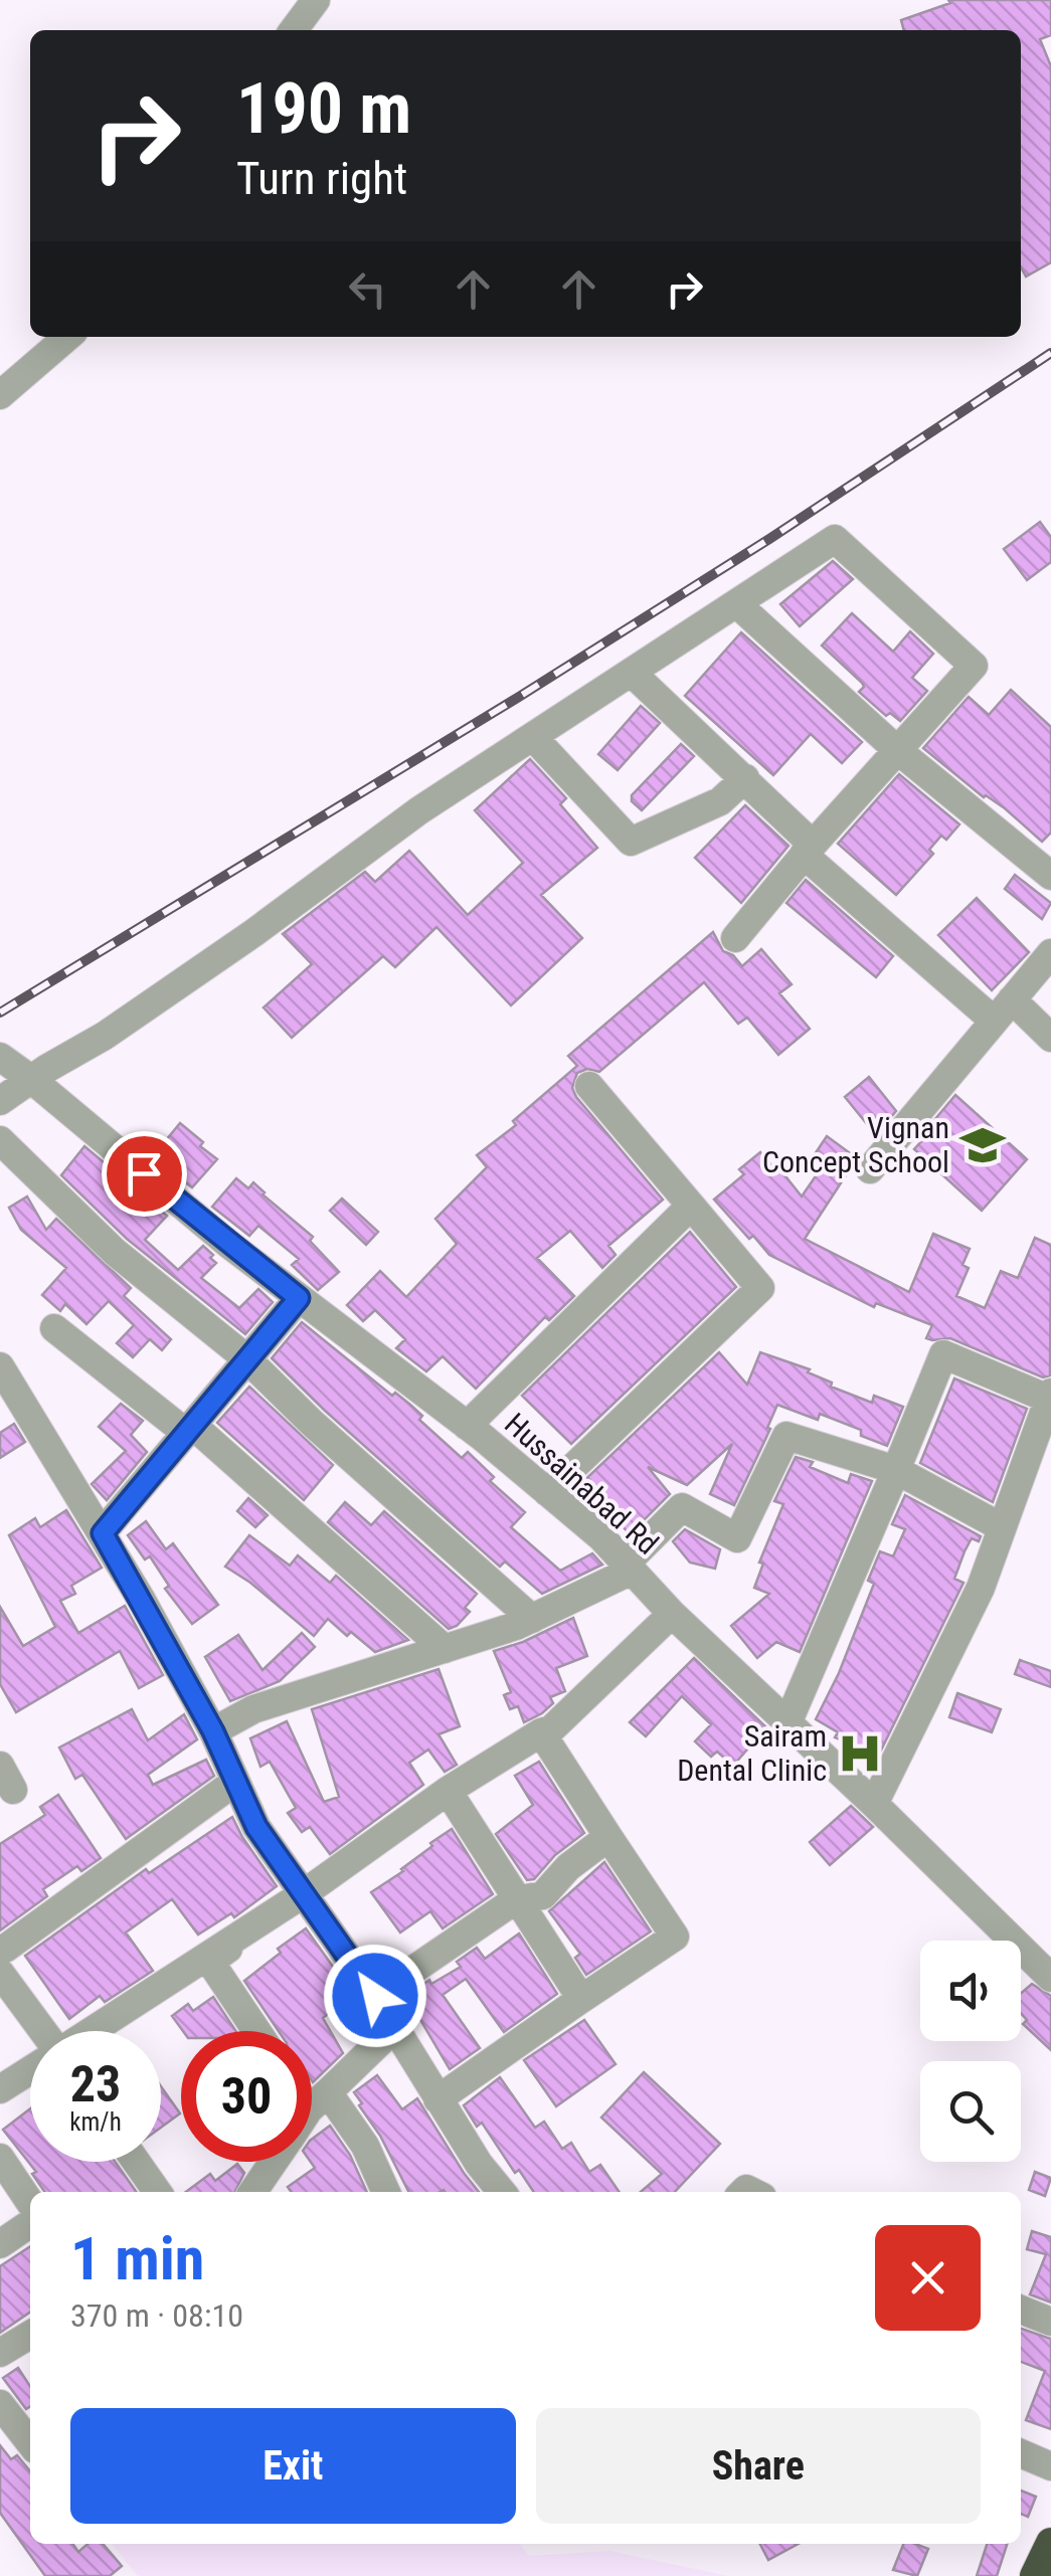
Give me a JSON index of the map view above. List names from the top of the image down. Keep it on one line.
{"streets":{"street":["Hussainabad Rd"]},"places":{"school or university":["Vignan Concept School"],"hospital":["Sairam Dental Clinic"]},"page":{"turn":["190 m","Turn right"],"speed":"23 km/h","limit":"30","heading":["1 min","370 m · 08:10"],"buttons":["Exit","Share"]}}
